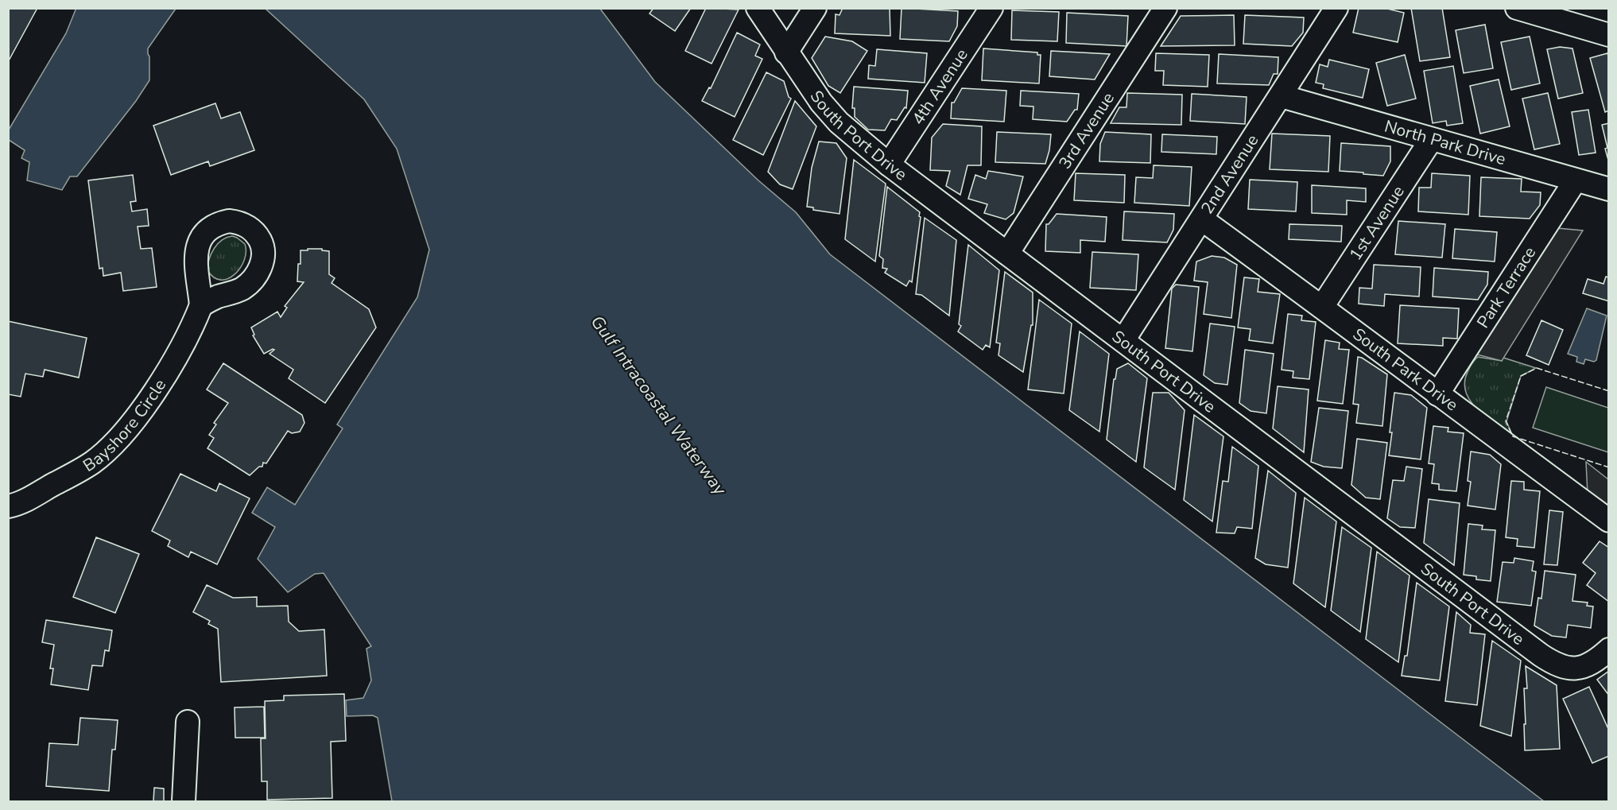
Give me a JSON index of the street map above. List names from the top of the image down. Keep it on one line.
{"streets":{"street":["4th Avenue","3rd Avenue","South Port Drive","North Park Drive","2nd Avenue","1st Avenue","Park Terrace","South Park Drive","Bayshore Circle"]},"crossings":[["4th Avenue","South Port Drive"],["3rd Avenue","South Port Drive"],["South Port Drive","2nd Avenue"],["North Park Drive","2nd Avenue"],["North Park Drive","1st Avenue"],["North Park Drive","Park Terrace"],["2nd Avenue","South Park Drive"],["1st Avenue","South Park Drive"],["Park Terrace","South Park Drive"]],"water":["Gulf Intracoastal Waterway"]}
